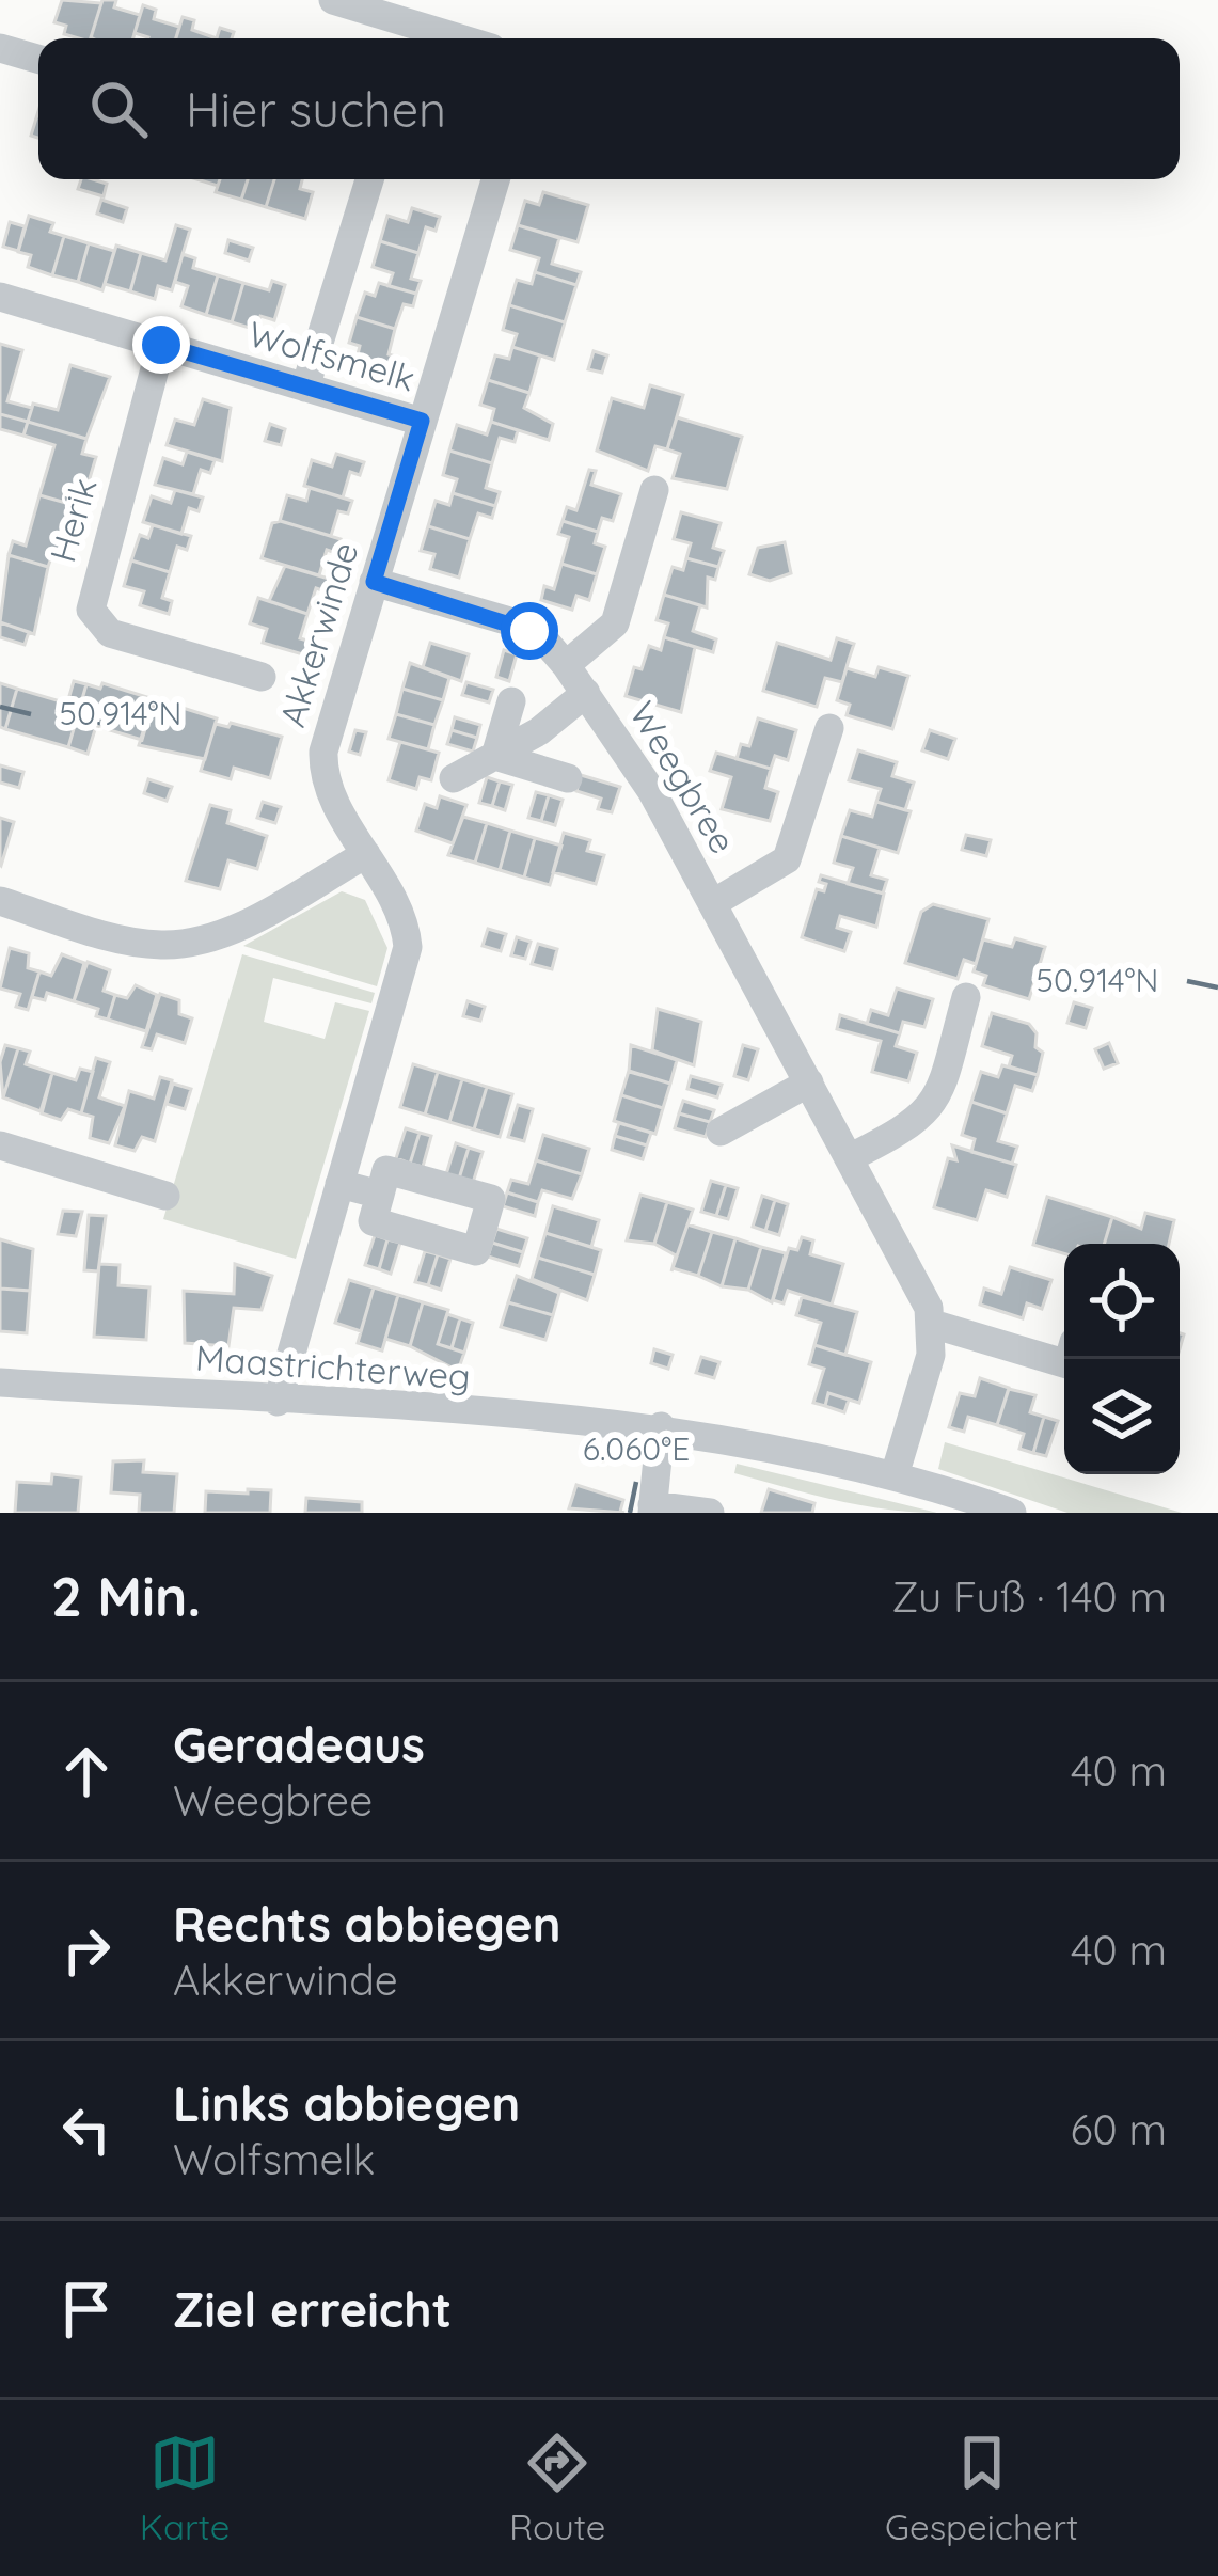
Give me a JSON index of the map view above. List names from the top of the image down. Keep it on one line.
{"streets":{"street":["Wolfsmelk","Herik","Akkerwinde","Weegbree","Maastrichterweg"]},"crossings":[["Wolfsmelk","Herik"],["Wolfsmelk","Akkerwinde"],["Akkerwinde","Weegbree"],["Akkerwinde","Maastrichterweg"]],"page":{"search":"Hier suchen","heading":["2 Min.","Zu Fuß · 140 m"],"list":[["Geradeaus","Weegbree","40 m"],["Rechts abbiegen","Akkerwinde","40 m"],["Links abbiegen","Wolfsmelk","60 m"],"Ziel erreicht"],"nav":["Karte","Route","Gespeichert"]},"coordinates":["50.914°N","6.060°E"]}
